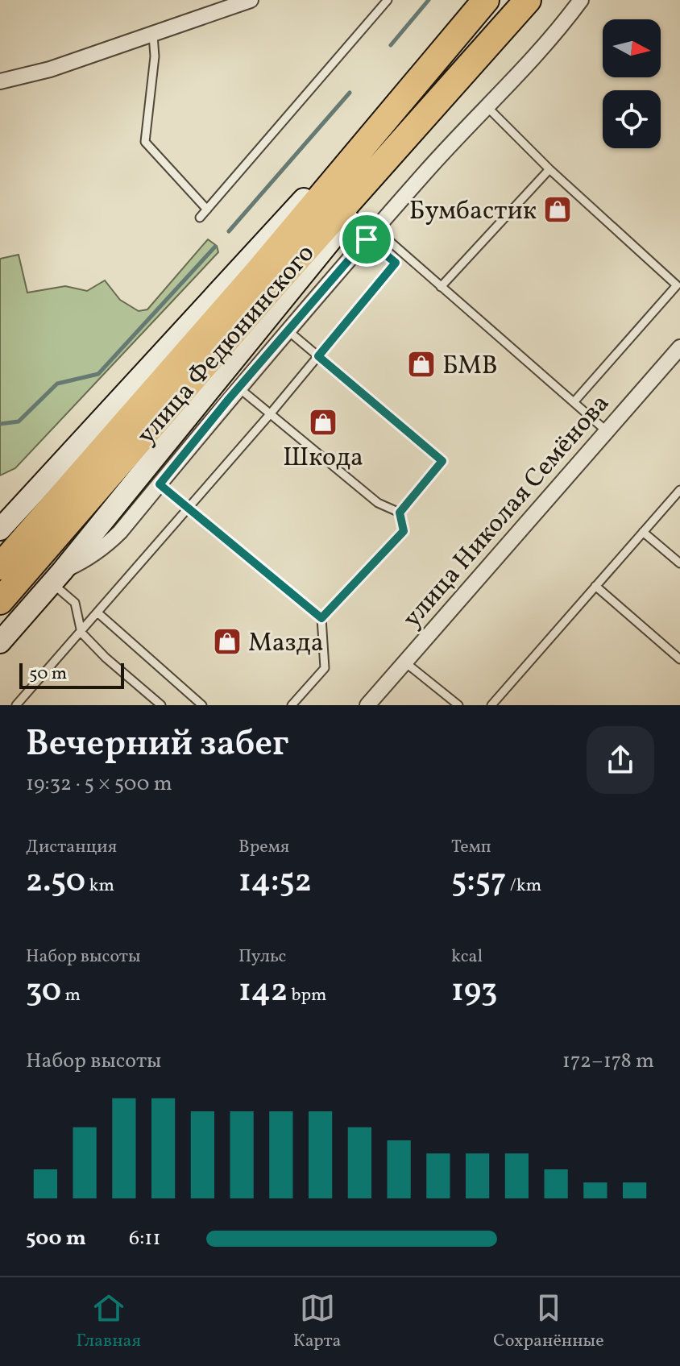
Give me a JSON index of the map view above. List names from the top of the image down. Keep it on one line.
{"streets":{"highway":["улица Федюнинского"],"street":["улица Николая Семёнова"]},"places":{"shop":["Бумбастик","БМВ","Шкода","Мазда"]},"scale_bar":"50 m","north":"right","page":{"scale":"50 m","heading":["Вечерний забег","19:32 · 5 × 500 m"],"stats":[["Дистанция","2.50 km"],["Время","14:52"],["Темп","5:57 /km"],["Набор высоты","30 m"],["Пульс","142 bpm"],["kcal","193"]],"chart":["Набор высоты","172–178 m"],"list":[{"name":"500 m","note":"6:11"}],"tabs":["Главная","Карта","Сохранённые"]}}
